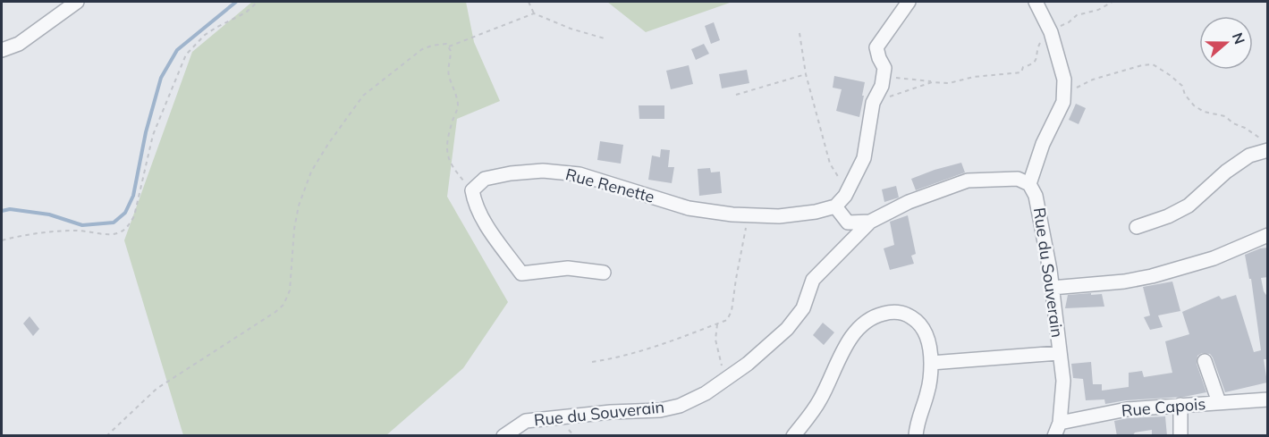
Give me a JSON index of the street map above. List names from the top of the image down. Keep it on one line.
{"streets":{"street":["Rue Renette","Rue du Souverain","Rue Capois"]},"crossings":[["Rue du Souverain","Rue Capois"]],"north":"right"}
